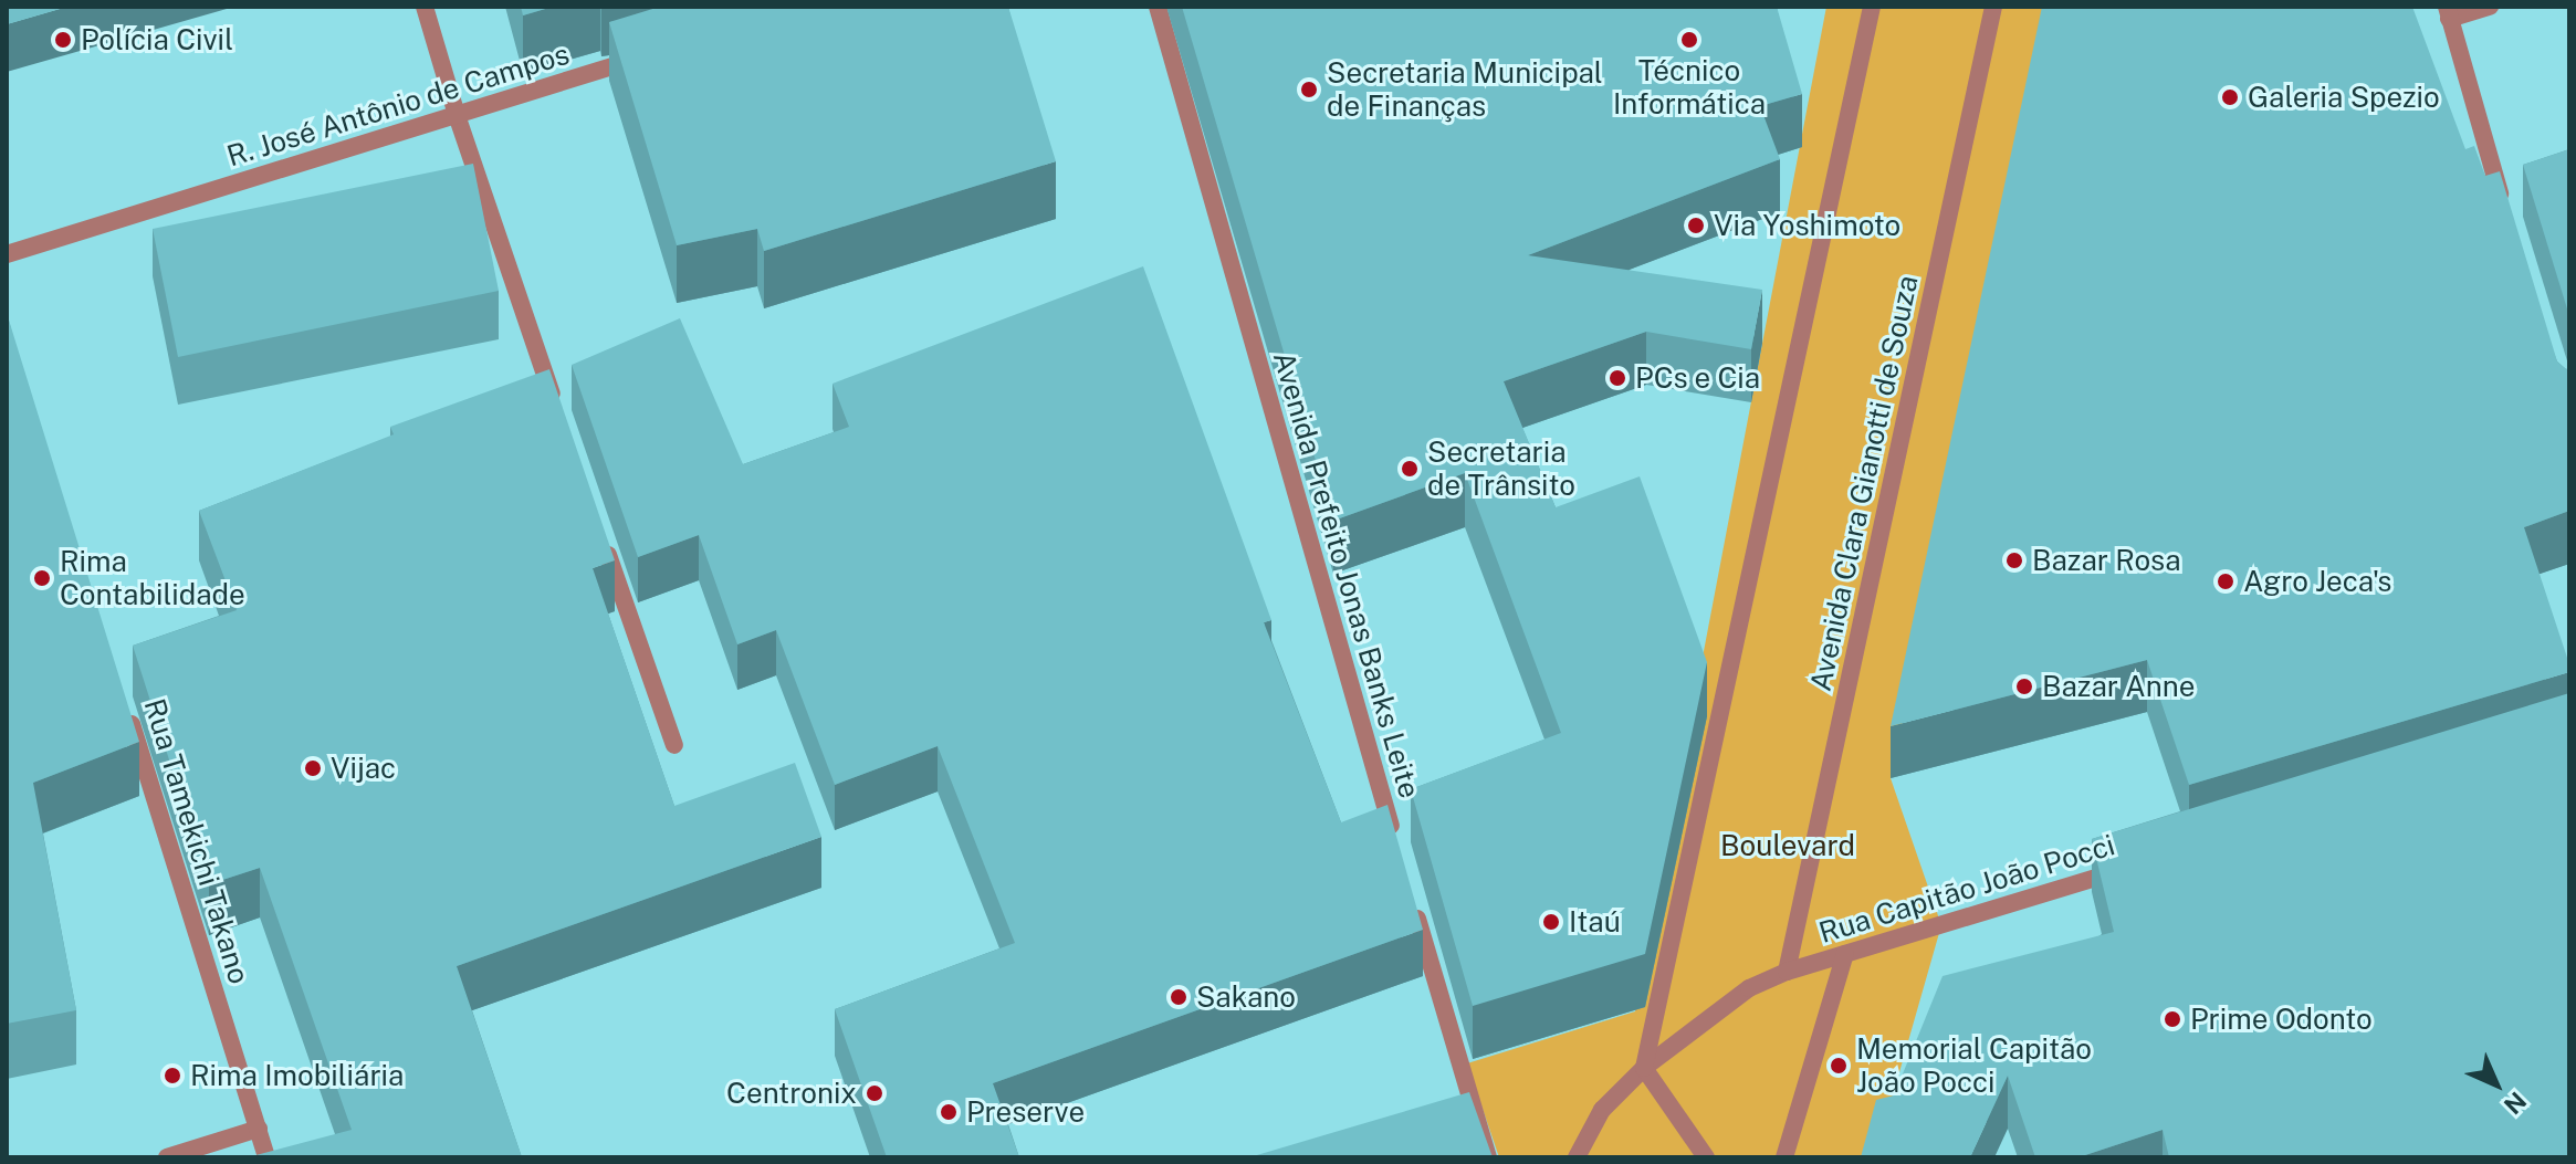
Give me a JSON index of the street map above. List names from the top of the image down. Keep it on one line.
{"streets":{"street":["R. José Antônio de Campos","Avenida Clara Gianotti de Souza","Avenida Prefeito Jonas Banks Leite","Rua Tamekichi Takano","Rua Capitão João Pocci"]},"crossings":[["Avenida Clara Gianotti de Souza","Rua Capitão João Pocci"]],"parks":["Boulevard"],"places":["Polícia Civil","Técnico Informática","Secretaria Municipal de Finanças","Galeria Spezio","Via Yoshimoto","PCs e Cia","Secretaria de Trânsito","Bazar Rosa","Rima Contabilidade","Agro Jeca's","Bazar Anne","Vijac","Itaú","Sakano","Prime Odonto","Memorial Capitão João Pocci","Rima Imobiliária","Centronix","Preserve"],"north":"bottom right"}
